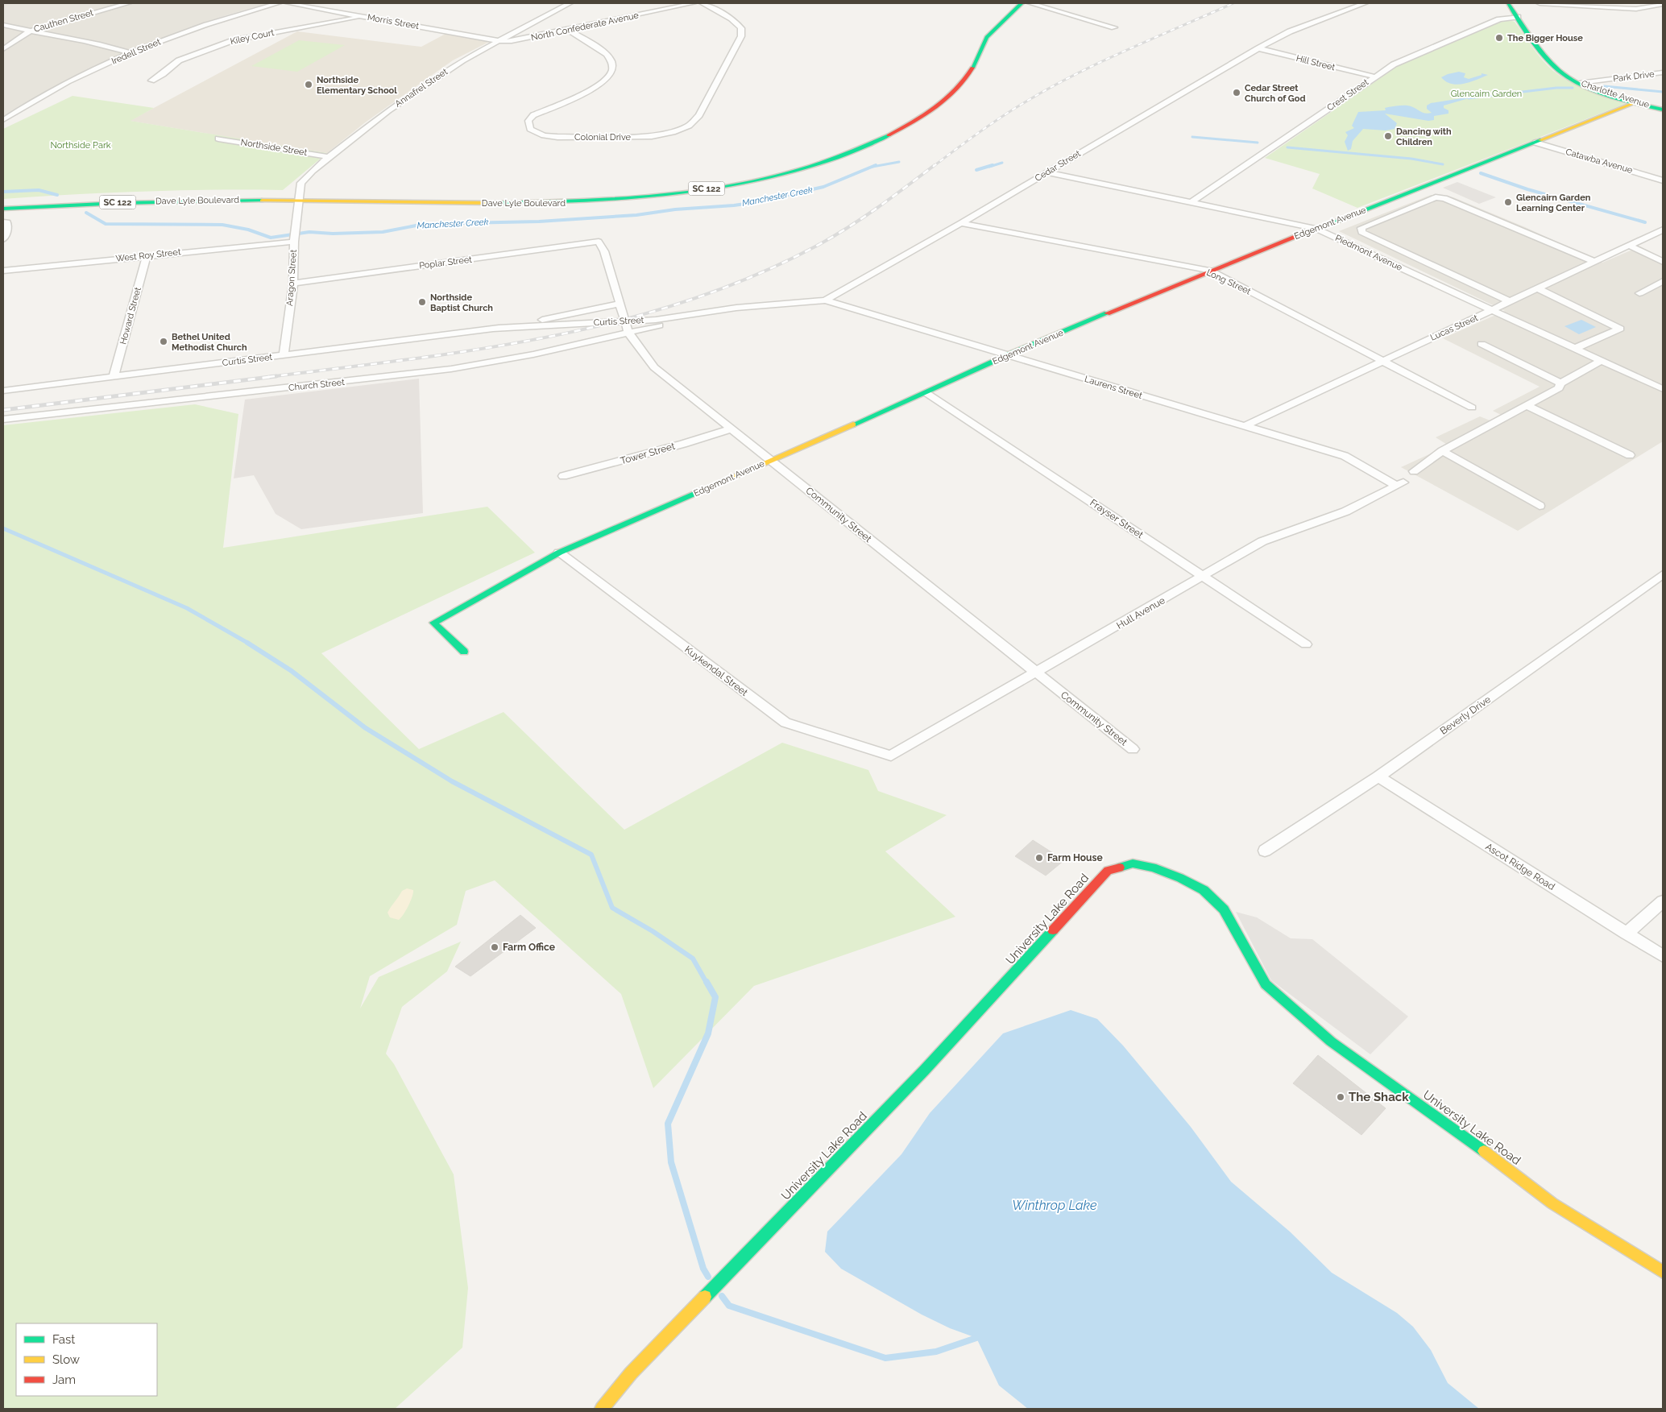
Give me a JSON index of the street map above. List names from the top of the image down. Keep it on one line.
{"streets":{"street":["Cauthen Street","Morris Street","North Confederate Avenue","Kiley Court","Iredell Street","Hill Street","Park Drive","Annafrel Street","Charlotte Avenue","Crest Street","Colonial Drive","Northside Street","Catawba Avenue","Cedar Street","SC 122","Dave Lyle Boulevard","Edgemont Avenue","Piedmont Avenue","West Roy Street","Poplar Street","Aragon Street","Long Street","Howard Street","Curtis Street","Lucas Street","Church Street","Laurens Street","Tower Street","Community Street","Frayser Street","Hull Avenue","Kuykendal Street","Beverly Drive","Ascot Ridge Road","University Lake Road"]},"crossings":[["Morris Street","North Confederate Avenue"],["Morris Street","Kiley Court"],["Morris Street","Annafrel Street"],["North Confederate Avenue","Annafrel Street"],["North Confederate Avenue","Colonial Drive"],["Hill Street","Crest Street"],["Hill Street","Cedar Street"],["Park Drive","Charlotte Avenue"],["Annafrel Street","Northside Street"],["Annafrel Street","Dave Lyle Boulevard"],["Annafrel Street","Aragon Street"],["Charlotte Avenue","Crest Street"],["Charlotte Avenue","Edgemont Avenue"],["Crest Street","Piedmont Avenue"],["Catawba Avenue","Edgemont Avenue"],["Cedar Street","Piedmont Avenue"],["Cedar Street","Long Street"],["Cedar Street","Curtis Street"],["Cedar Street","Laurens Street"],["Dave Lyle Boulevard","Aragon Street"],["Edgemont Avenue","Piedmont Avenue"],["Edgemont Avenue","Long Street"],["Edgemont Avenue","Laurens Street"],["Edgemont Avenue","Community Street"],["Edgemont Avenue","Frayser Street"],["Edgemont Avenue","Kuykendal Street"],["Piedmont Avenue","Lucas Street"],["West Roy Street","Aragon Street"],["West Roy Street","Howard Street"],["Poplar Street","Aragon Street"],["Poplar Street","Community Street"],["Aragon Street","Curtis Street"],["Long Street","Lucas Street"],["Howard Street","Curtis Street"],["Curtis Street","Church Street"],["Curtis Street","Community Street"],["Lucas Street","Laurens Street"],["Church Street","Community Street"],["Laurens Street","Hull Avenue"],["Tower Street","Community Street"],["Community Street","Hull Avenue"],["Frayser Street","Hull Avenue"],["Hull Avenue","Kuykendal Street"],["Beverly Drive","Ascot Ridge Road"]],"water":["Manchester Creek","Winthrop Lake"],"parks":["Glencairn Garden","Northside Park"],"places":["The Bigger House","Northside Elementary School","Cedar Street Church of God","Dancing with Children","Glencairn Garden Learning Center","Northside Baptist Church","Bethel United Methodist Church","Farm House","Farm Office","The Shack"],"legend":["Fast","Slow","Jam"]}
